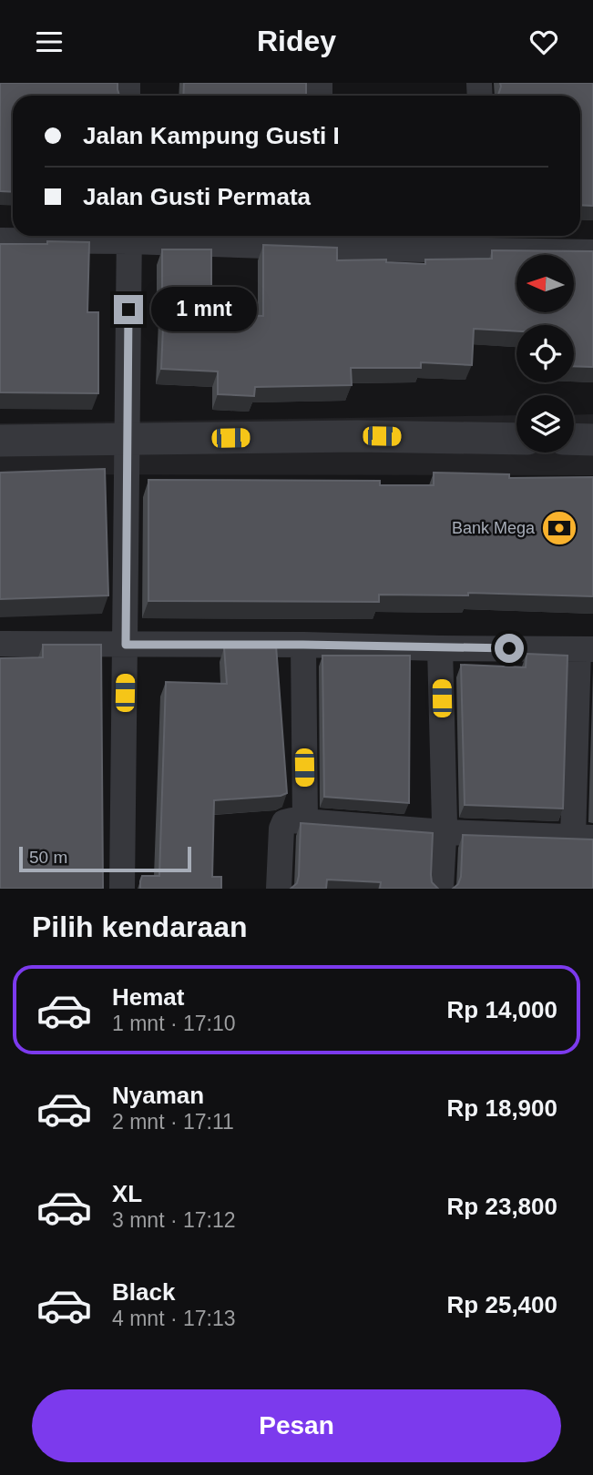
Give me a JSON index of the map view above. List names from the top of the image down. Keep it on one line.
{"places":{"bank":["Bank Mega"]},"scale_bar":"50 m","north":"left","page":{"header":"Ridey","banner":["Jalan Kampung Gusti I","Jalan Gusti Permata"],"bubble":"1 mnt","scale":"50 m","heading":"Pilih kendaraan","list":[{"name":"Hemat","note":"1 mnt · 17:10","value":"Rp 14,000"},{"name":"Nyaman","note":"2 mnt · 17:11","value":"Rp 18,900"},{"name":"XL","note":"3 mnt · 17:12","value":"Rp 23,800"},{"name":"Black","note":"4 mnt · 17:13","value":"Rp 25,400"}],"buttons":"Pesan"}}
